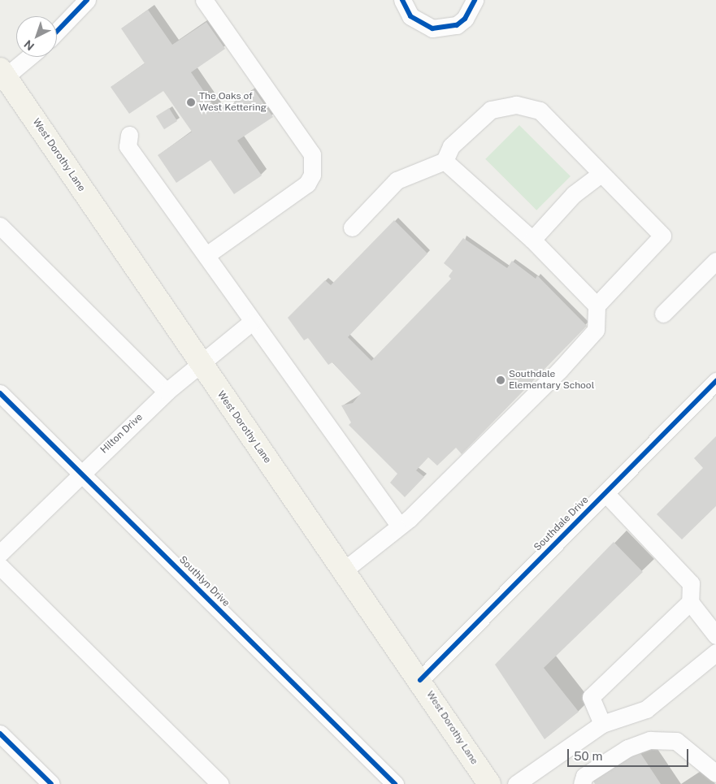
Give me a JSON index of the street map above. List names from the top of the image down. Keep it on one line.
{"streets":{"main road":["West Dorothy Lane"],"street":["Hilton Drive","Southdale Drive","Southlyn Drive"]},"crossings":[["West Dorothy Lane","Hilton Drive"],["West Dorothy Lane","Southdale Drive"],["Hilton Drive","Southlyn Drive"]],"places":["The Oaks of West Kettering","Southdale Elementary School"],"scale_bar":"50 m","north":"bottom left"}
